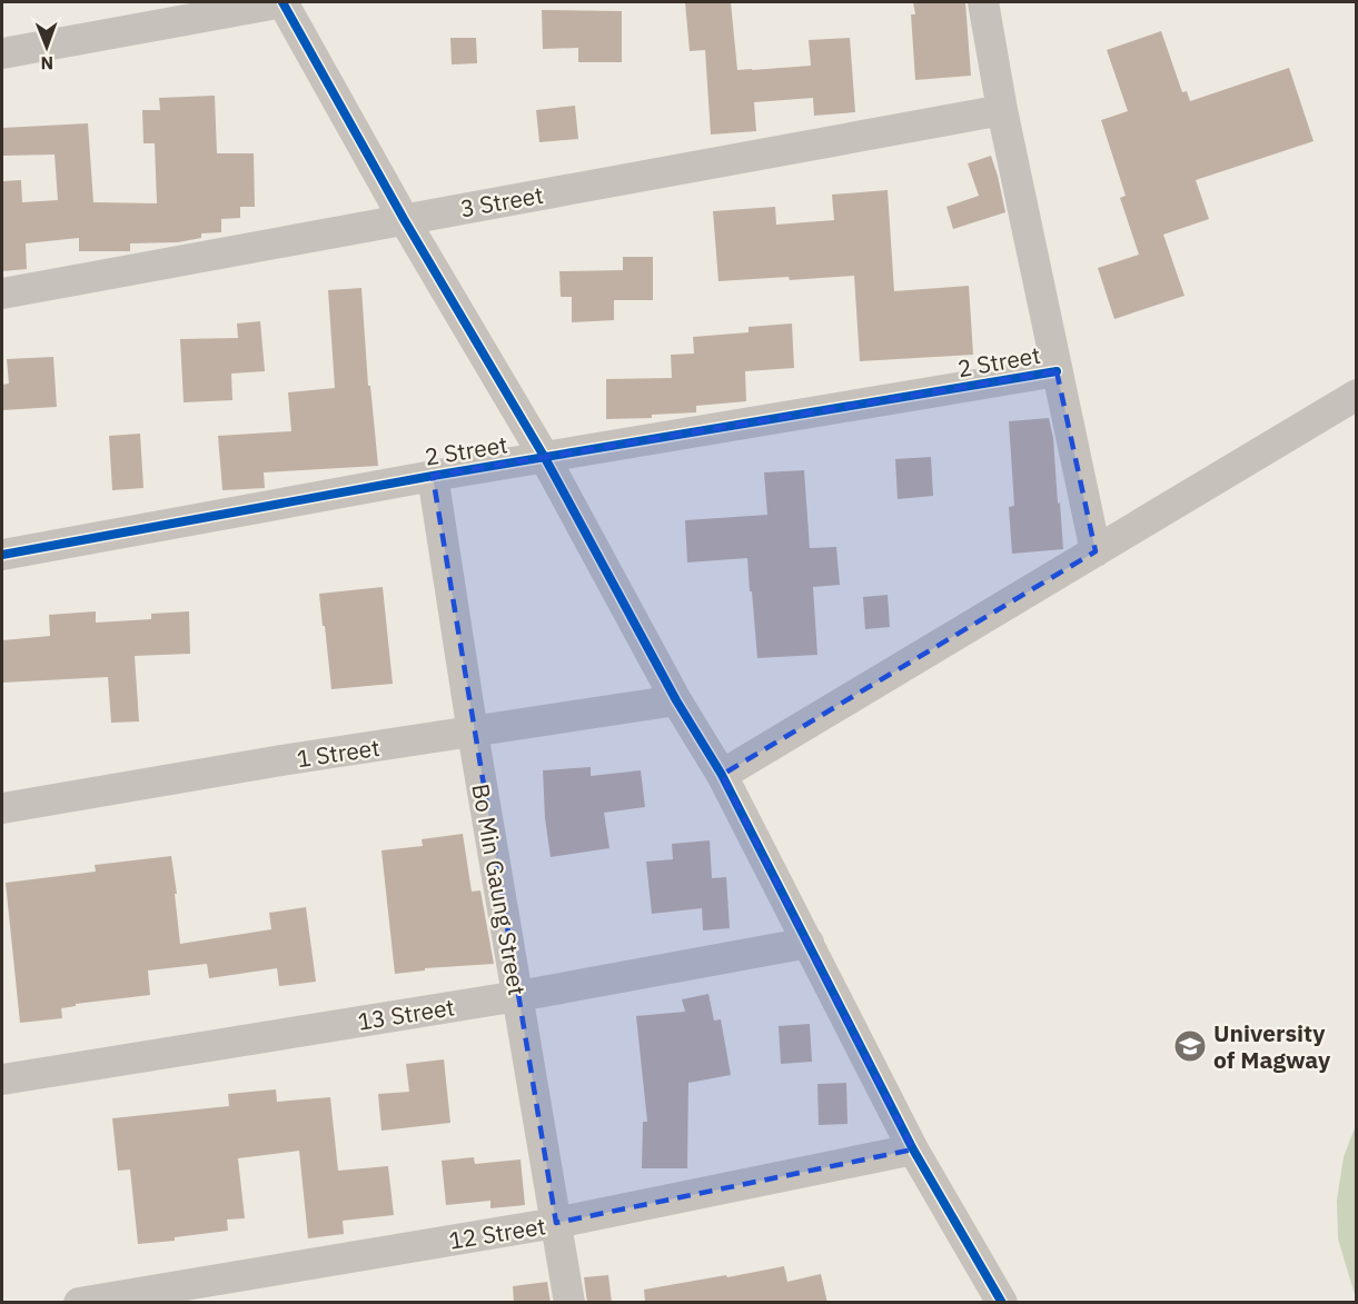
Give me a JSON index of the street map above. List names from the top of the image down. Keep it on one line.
{"streets":{"street":["3 Street","2 Street","1 Street","Bo Min Gaung Street","13 Street","12 Street"]},"crossings":[["2 Street","Bo Min Gaung Street"],["1 Street","Bo Min Gaung Street"],["Bo Min Gaung Street","13 Street"],["Bo Min Gaung Street","12 Street"]],"places":{"school or university":["University of Magway"]},"north":"bottom"}
